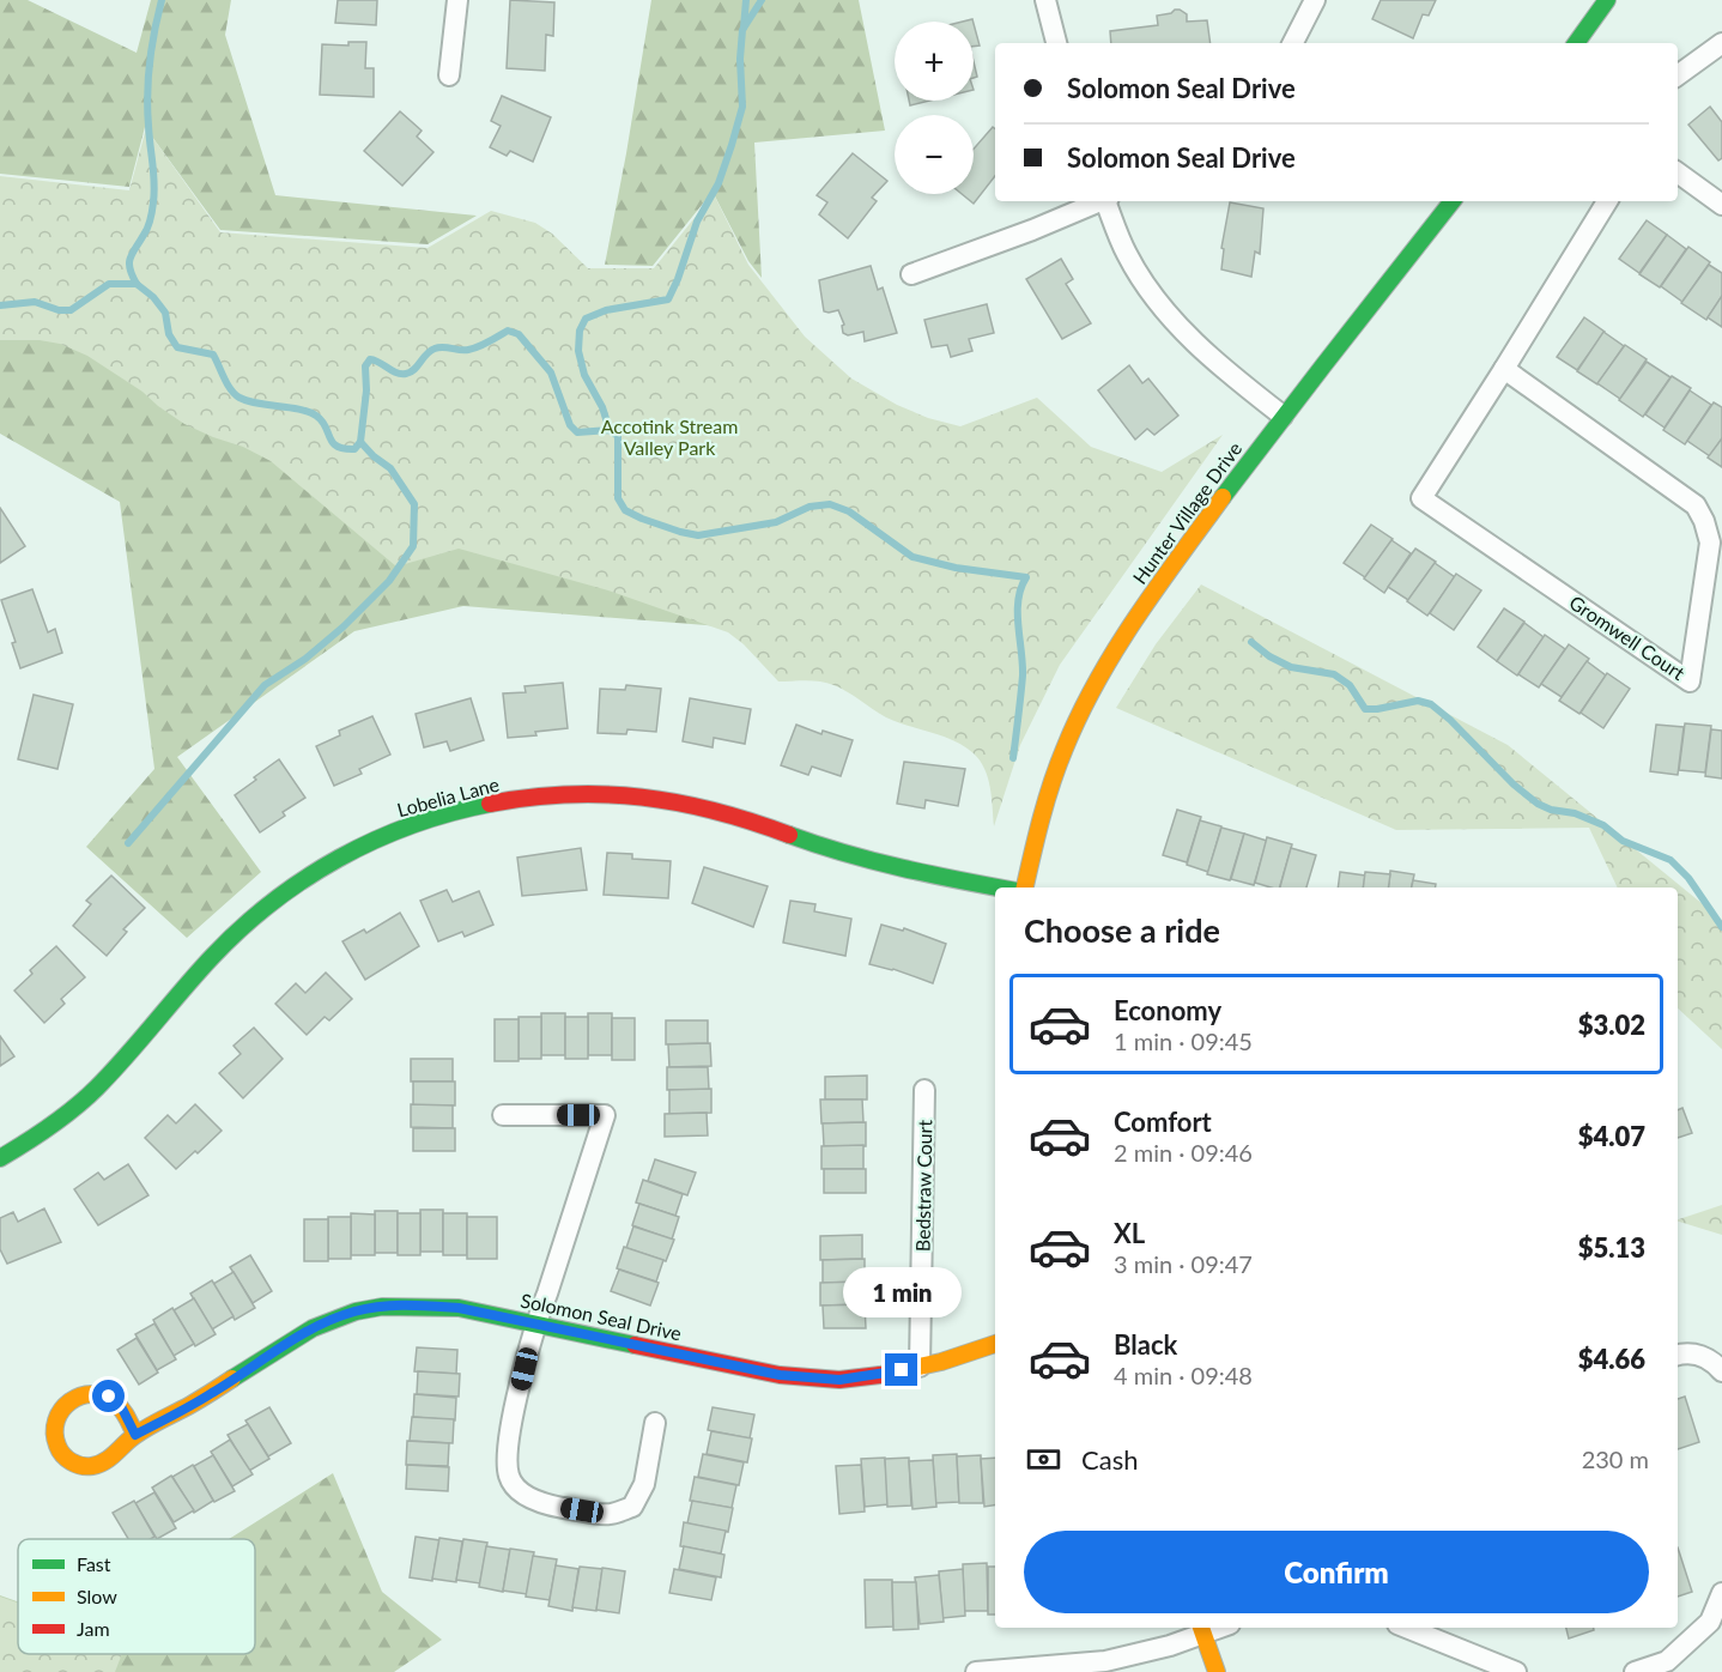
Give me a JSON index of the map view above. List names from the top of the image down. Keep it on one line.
{"streets":{"street":["Hunter Village Drive","Gromwell Court","Lobelia Lane","Bedstraw Court","Solomon Seal Drive"]},"crossings":[["Bedstraw Court","Solomon Seal Drive"]],"parks":["Accotink Stream Valley Park"],"legend":["Fast","Slow","Jam"],"page":{"map_buttons":["+","−"],"banner":["Solomon Seal Drive","Solomon Seal Drive"],"heading":"Choose a ride","list":[{"name":"Economy","note":"1 min · 09:45","value":"$3.02"},{"name":"Comfort","note":"2 min · 09:46","value":"$4.07"},{"name":"XL","note":"3 min · 09:47","value":"$5.13"},{"name":"Black","note":"4 min · 09:48","value":"$4.66"}],"bubble":"1 min","pay":["Cash","230 m"],"buttons":"Confirm"}}
